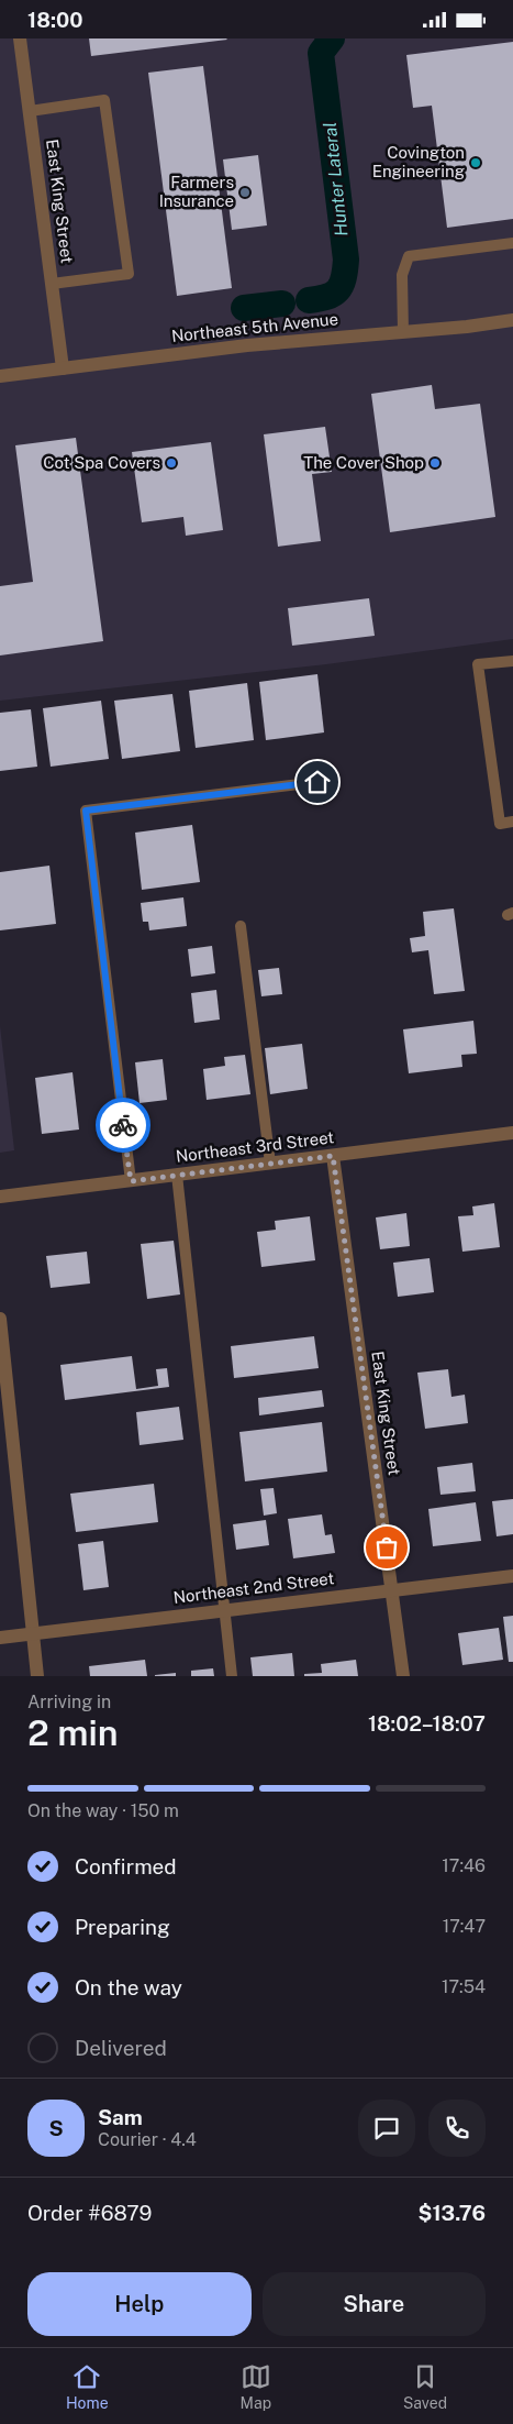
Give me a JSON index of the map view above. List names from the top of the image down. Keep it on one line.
{"streets":{"street":["East King Street","Northeast 5th Avenue","Northeast 3rd Street","Northeast 2nd Street"]},"crossings":[["East King Street","Northeast 5th Avenue"],["East King Street","Northeast 3rd Street"],["East King Street","Northeast 2nd Street"]],"water":["Hunter Lateral"],"places":["Covington Engineering","Farmers Insurance","Cot Spa Covers","The Cover Shop"],"page":{"status":"18:00","heading":["2 min","Arriving in","18:02–18:07"],"panel":["Sam","Courier · 4.4","Order #6879","$13.76"],"bar":"On the way · 150 m","list":[["Confirmed","17:46"],["Preparing","17:47"],["On the way","17:54"],"Delivered"],"round":"S","buttons":["Help","Share"],"tabs":["Home","Map","Saved"]}}
